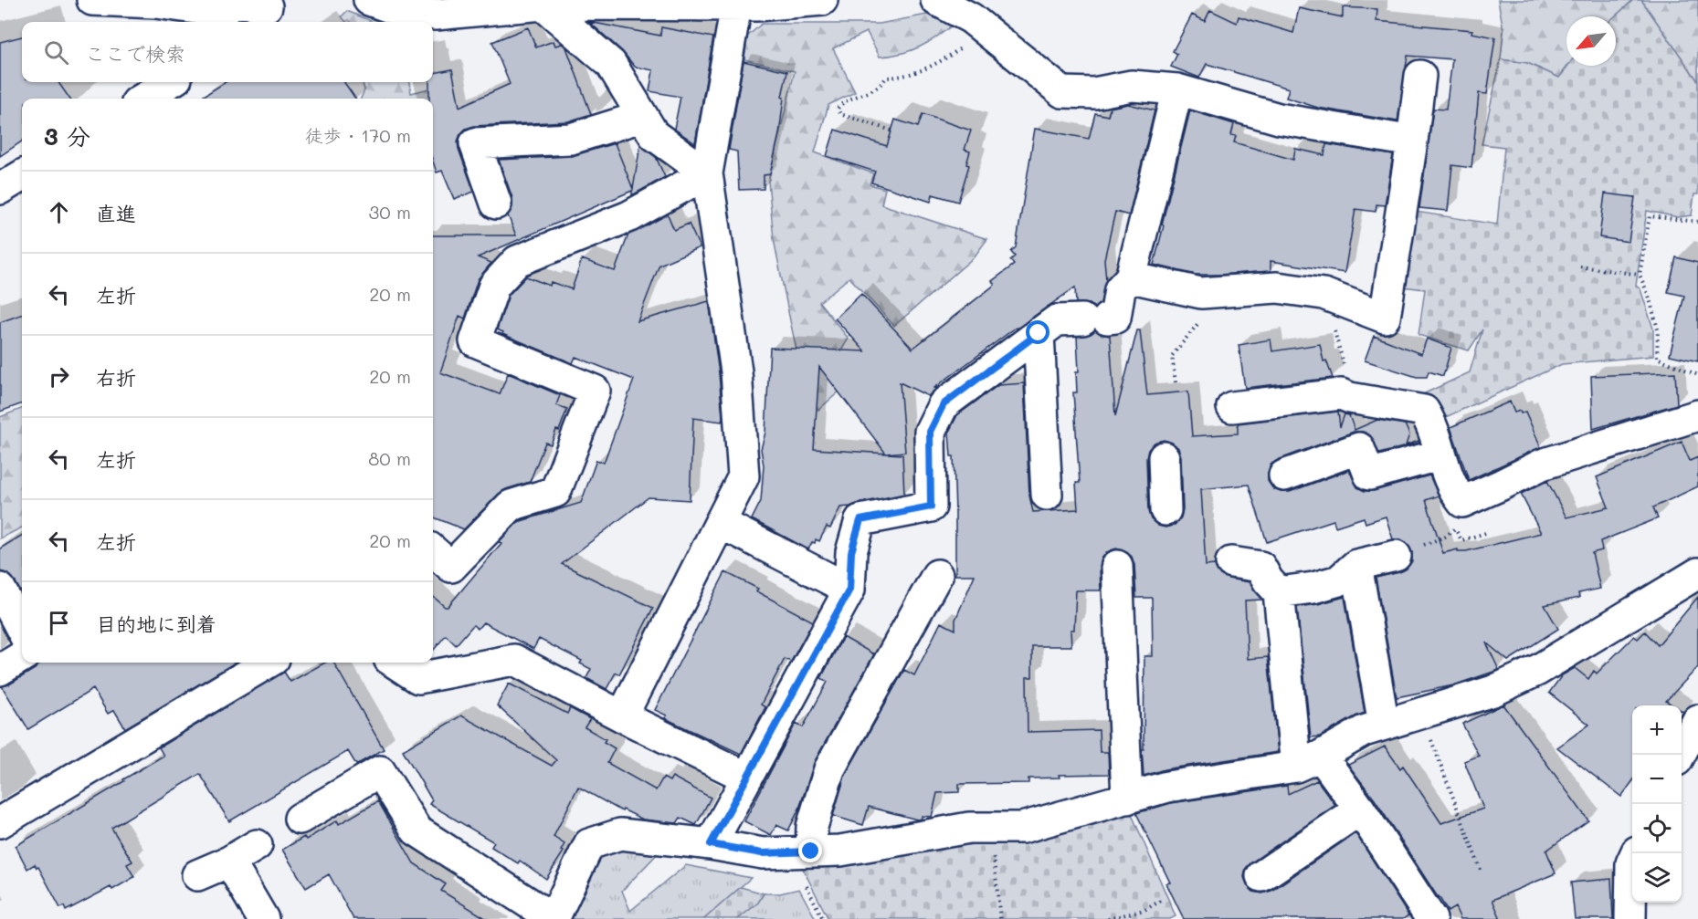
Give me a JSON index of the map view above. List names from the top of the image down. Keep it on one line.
{"north":"bottom left","page":{"search":"ここで検索","heading":["3 分","徒歩 · 170 m"],"list":[["直進","30 m"],["左折","20 m"],["右折","20 m"],["左折","80 m"],["左折","20 m"],"目的地に到着"],"map_buttons":["+","−"]}}
